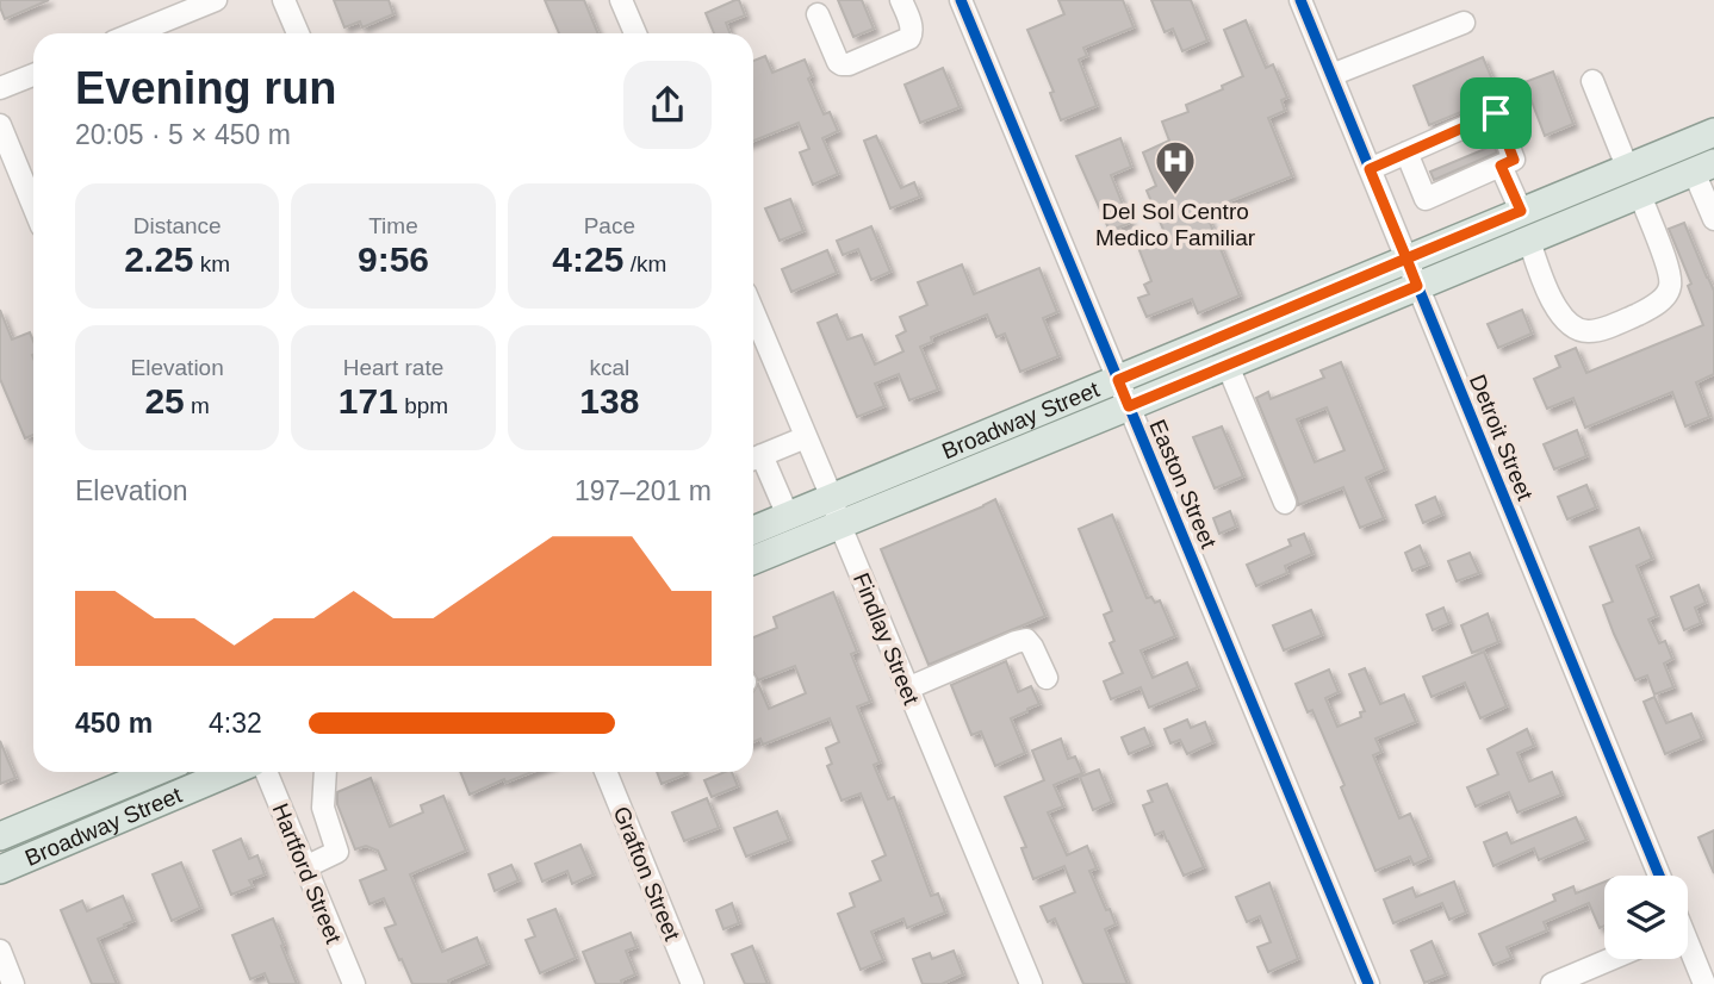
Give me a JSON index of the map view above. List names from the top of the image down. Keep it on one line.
{"streets":{"main road":["Broadway Street"],"street":["Detroit Street","Easton Street","Findlay Street","Hartford Street","Grafton Street"]},"crossings":[["Broadway Street","Detroit Street"],["Broadway Street","Easton Street"],["Broadway Street","Findlay Street"]],"places":{"hospital":["Del Sol Centro Medico Familiar"]},"page":{"heading":["Evening run","20:05 · 5 × 450 m"],"stats":[["Distance","2.25 km"],["Time","9:56"],["Pace","4:25 /km"],["Elevation","25 m"],["Heart rate","171 bpm"],["kcal","138"]],"chart":["Elevation","197–201 m"],"list":[{"name":"450 m","note":"4:32"}]}}
